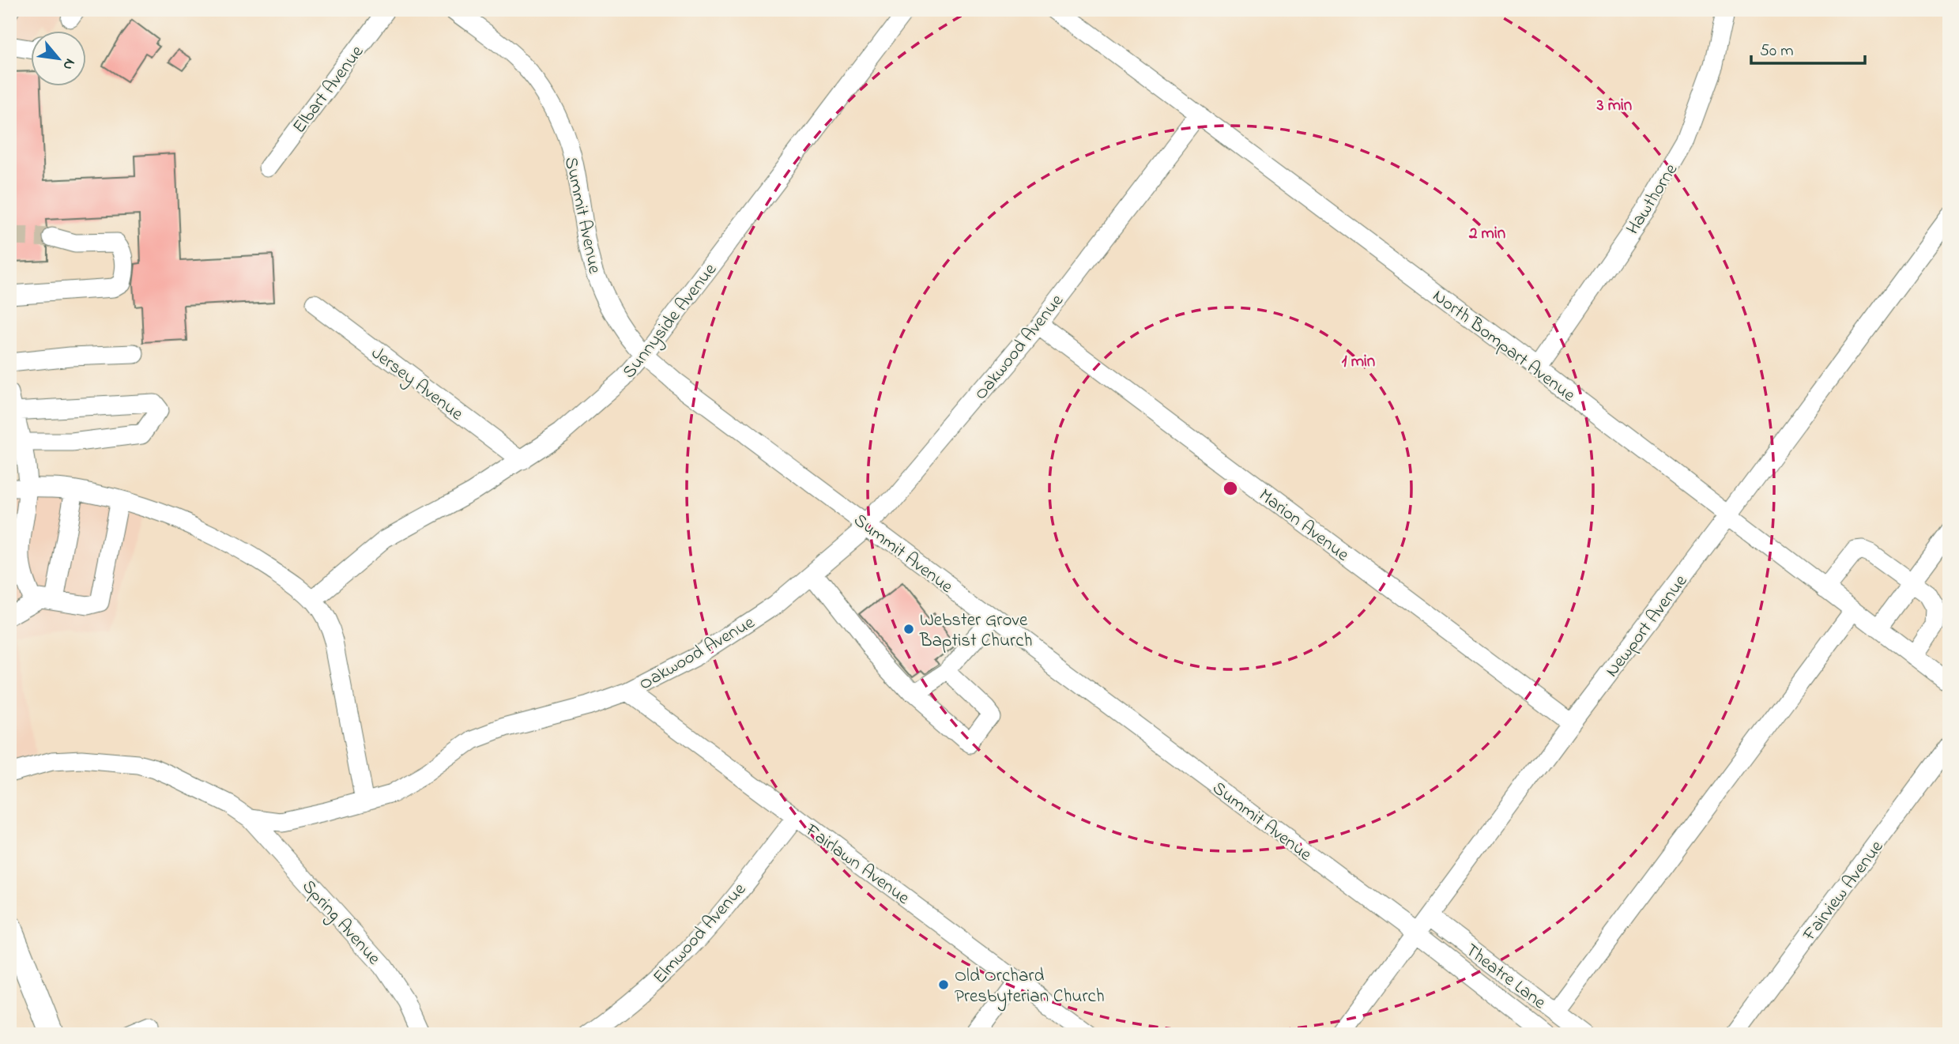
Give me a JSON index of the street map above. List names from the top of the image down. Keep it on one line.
{"streets":{"street":["Elbart Avenue","Hawthorne","Summit Avenue","Sunnyside Avenue","North Bompart Avenue","Oakwood Avenue","Jersey Avenue","Marion Avenue","Newport Avenue","Fairlawn Avenue","Fairview Avenue","Spring Avenue","Elmwood Avenue","Theatre Lane"]},"crossings":[["Hawthorne","North Bompart Avenue"],["Summit Avenue","Sunnyside Avenue"],["Summit Avenue","Oakwood Avenue"],["Summit Avenue","Newport Avenue"],["Sunnyside Avenue","Jersey Avenue"],["North Bompart Avenue","Oakwood Avenue"],["North Bompart Avenue","Newport Avenue"],["Oakwood Avenue","Marion Avenue"],["Oakwood Avenue","Fairlawn Avenue"],["Oakwood Avenue","Spring Avenue"],["Marion Avenue","Newport Avenue"],["Newport Avenue","Theatre Lane"],["Fairlawn Avenue","Elmwood Avenue"]],"places":["Webster Grove Baptist Church","Old Orchard Presbyterian Church"],"scale_bar":"50 m","north":"bottom right","rings":["3 min","2 min","1 min"]}
